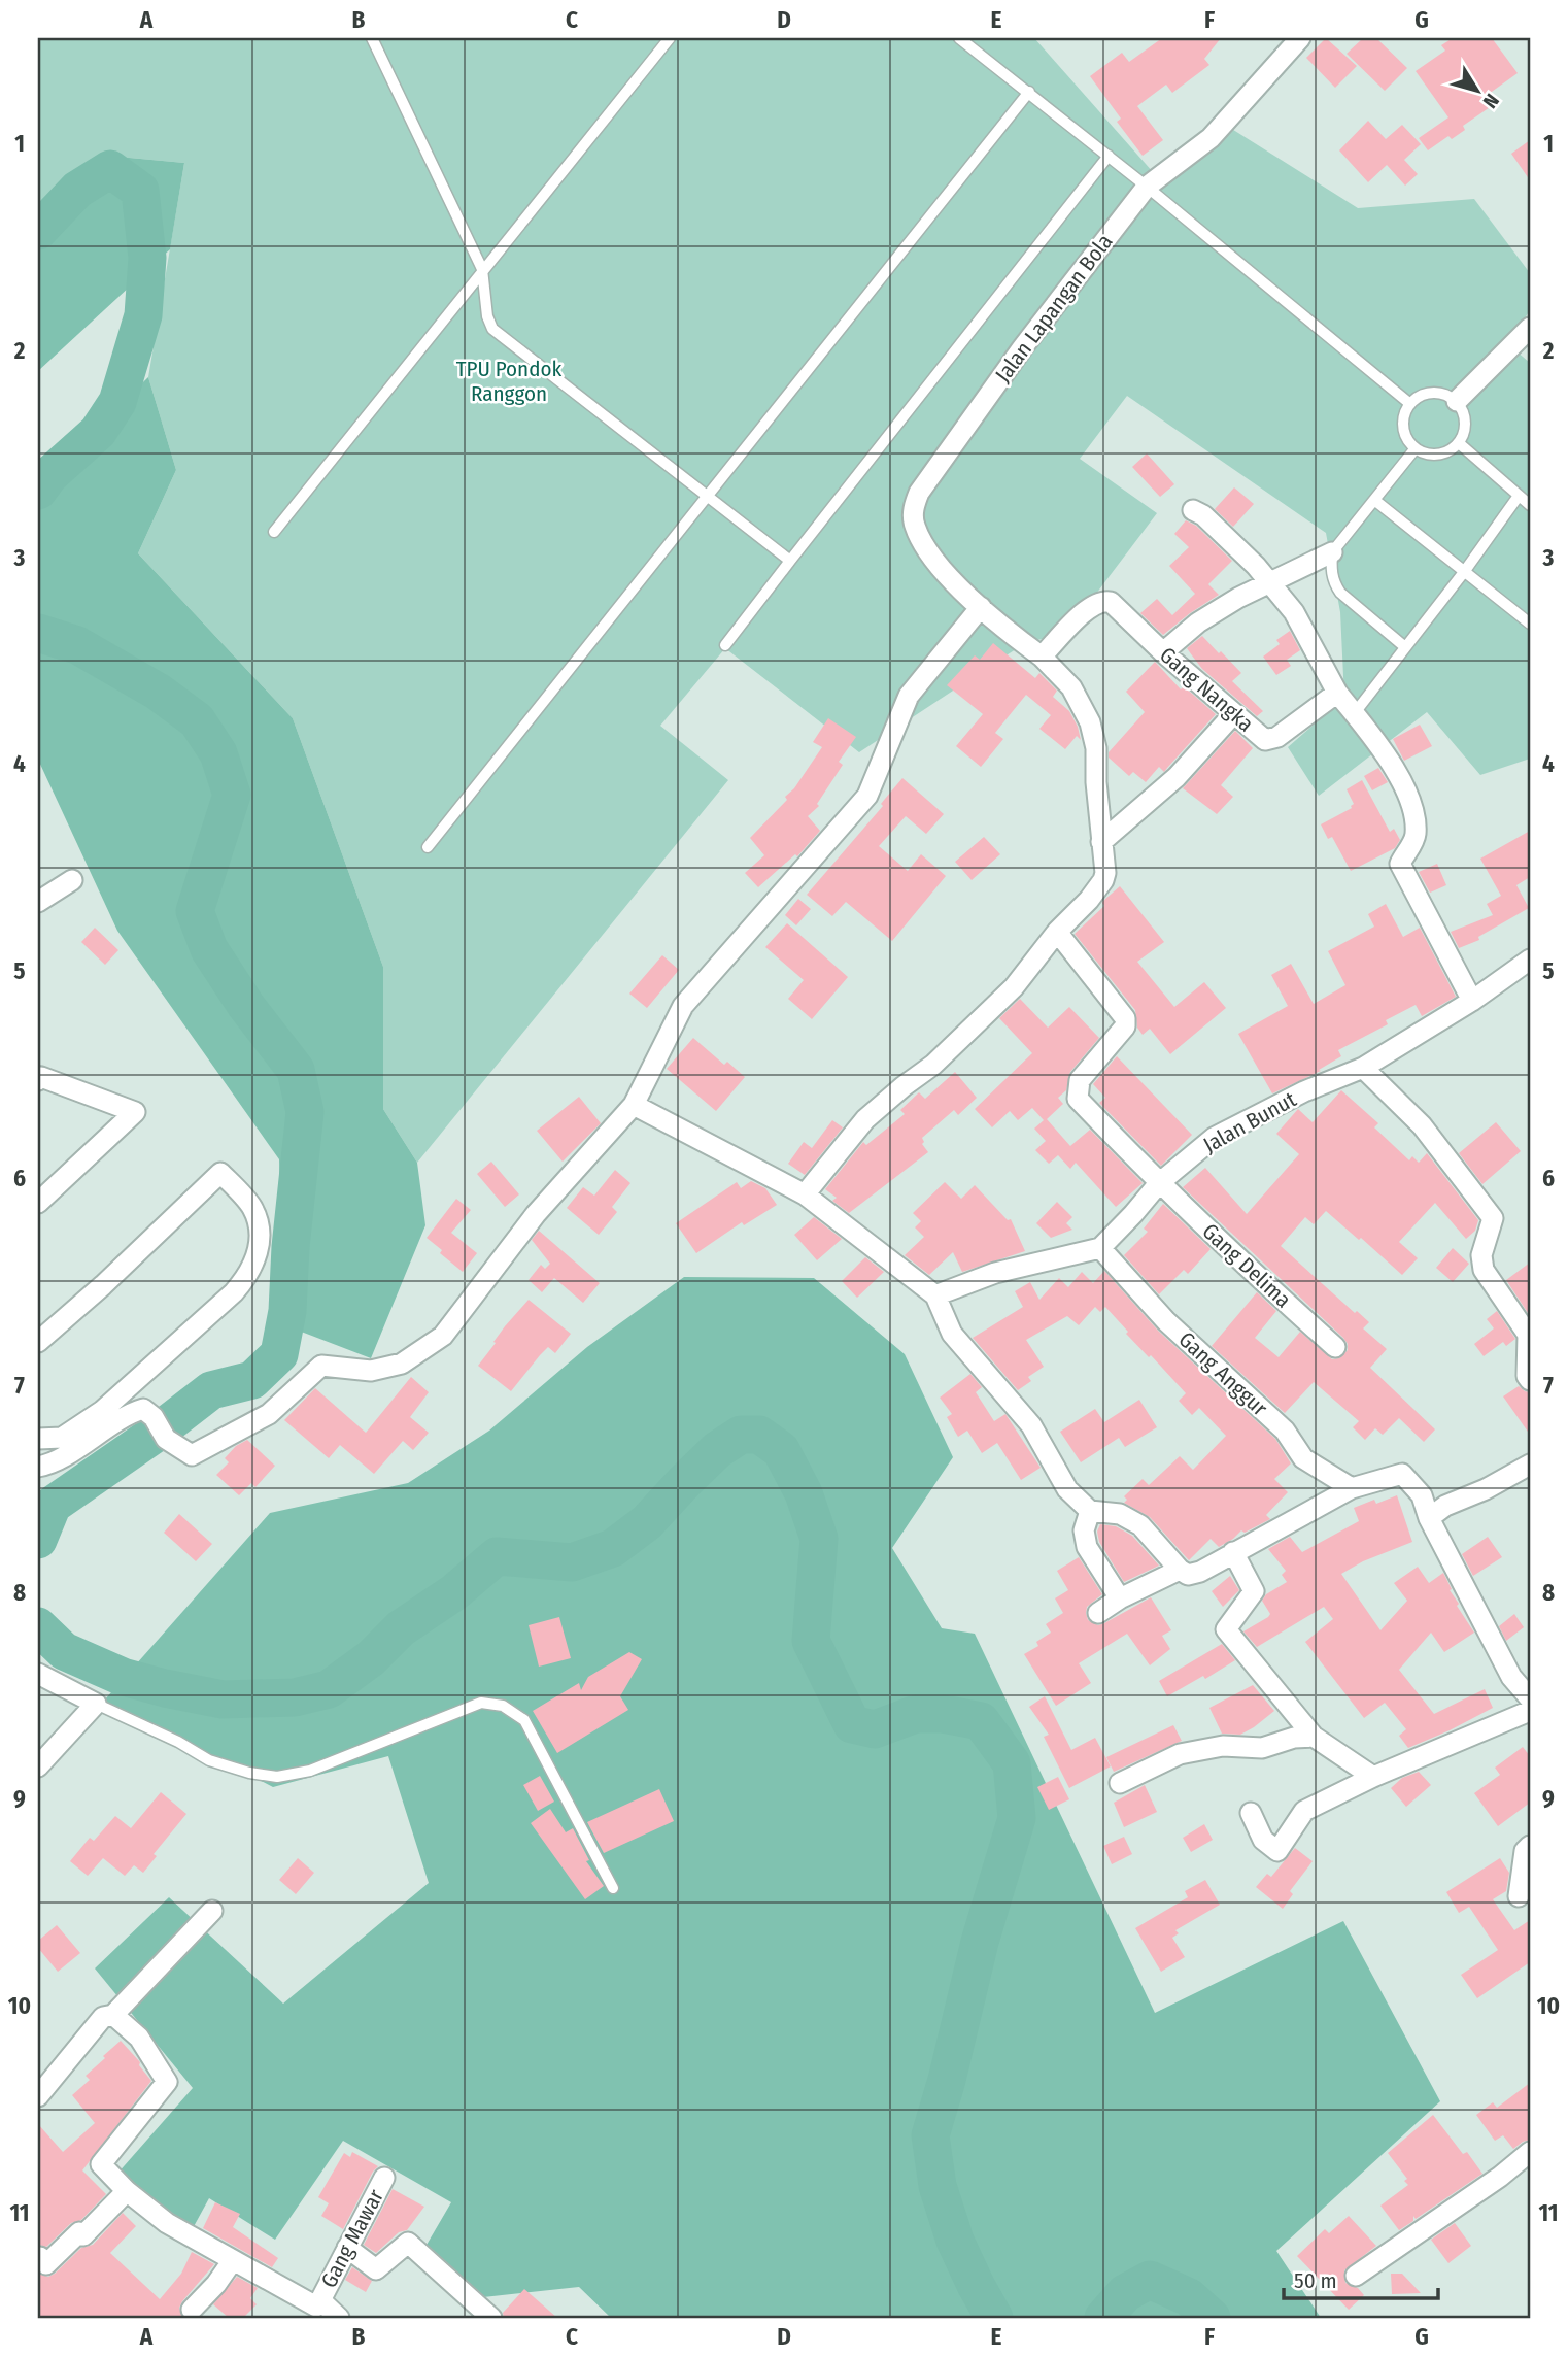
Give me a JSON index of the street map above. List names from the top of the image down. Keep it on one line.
{"streets":{"street":["Jalan Lapangan Bola","Gang Nangka","Jalan Bunut","Gang Delima","Gang Anggur","Gang Mawar"]},"crossings":[["Jalan Bunut","Gang Delima"],["Jalan Bunut","Gang Anggur"]],"parks":["TPU Pondok Ranggon"],"scale_bar":"50 m","north":"bottom right","grid":{"columns":["A","B","C","D","E","F","G"],"rows":["1","2","3","4","5","6","7","8","9","10","11"]}}
